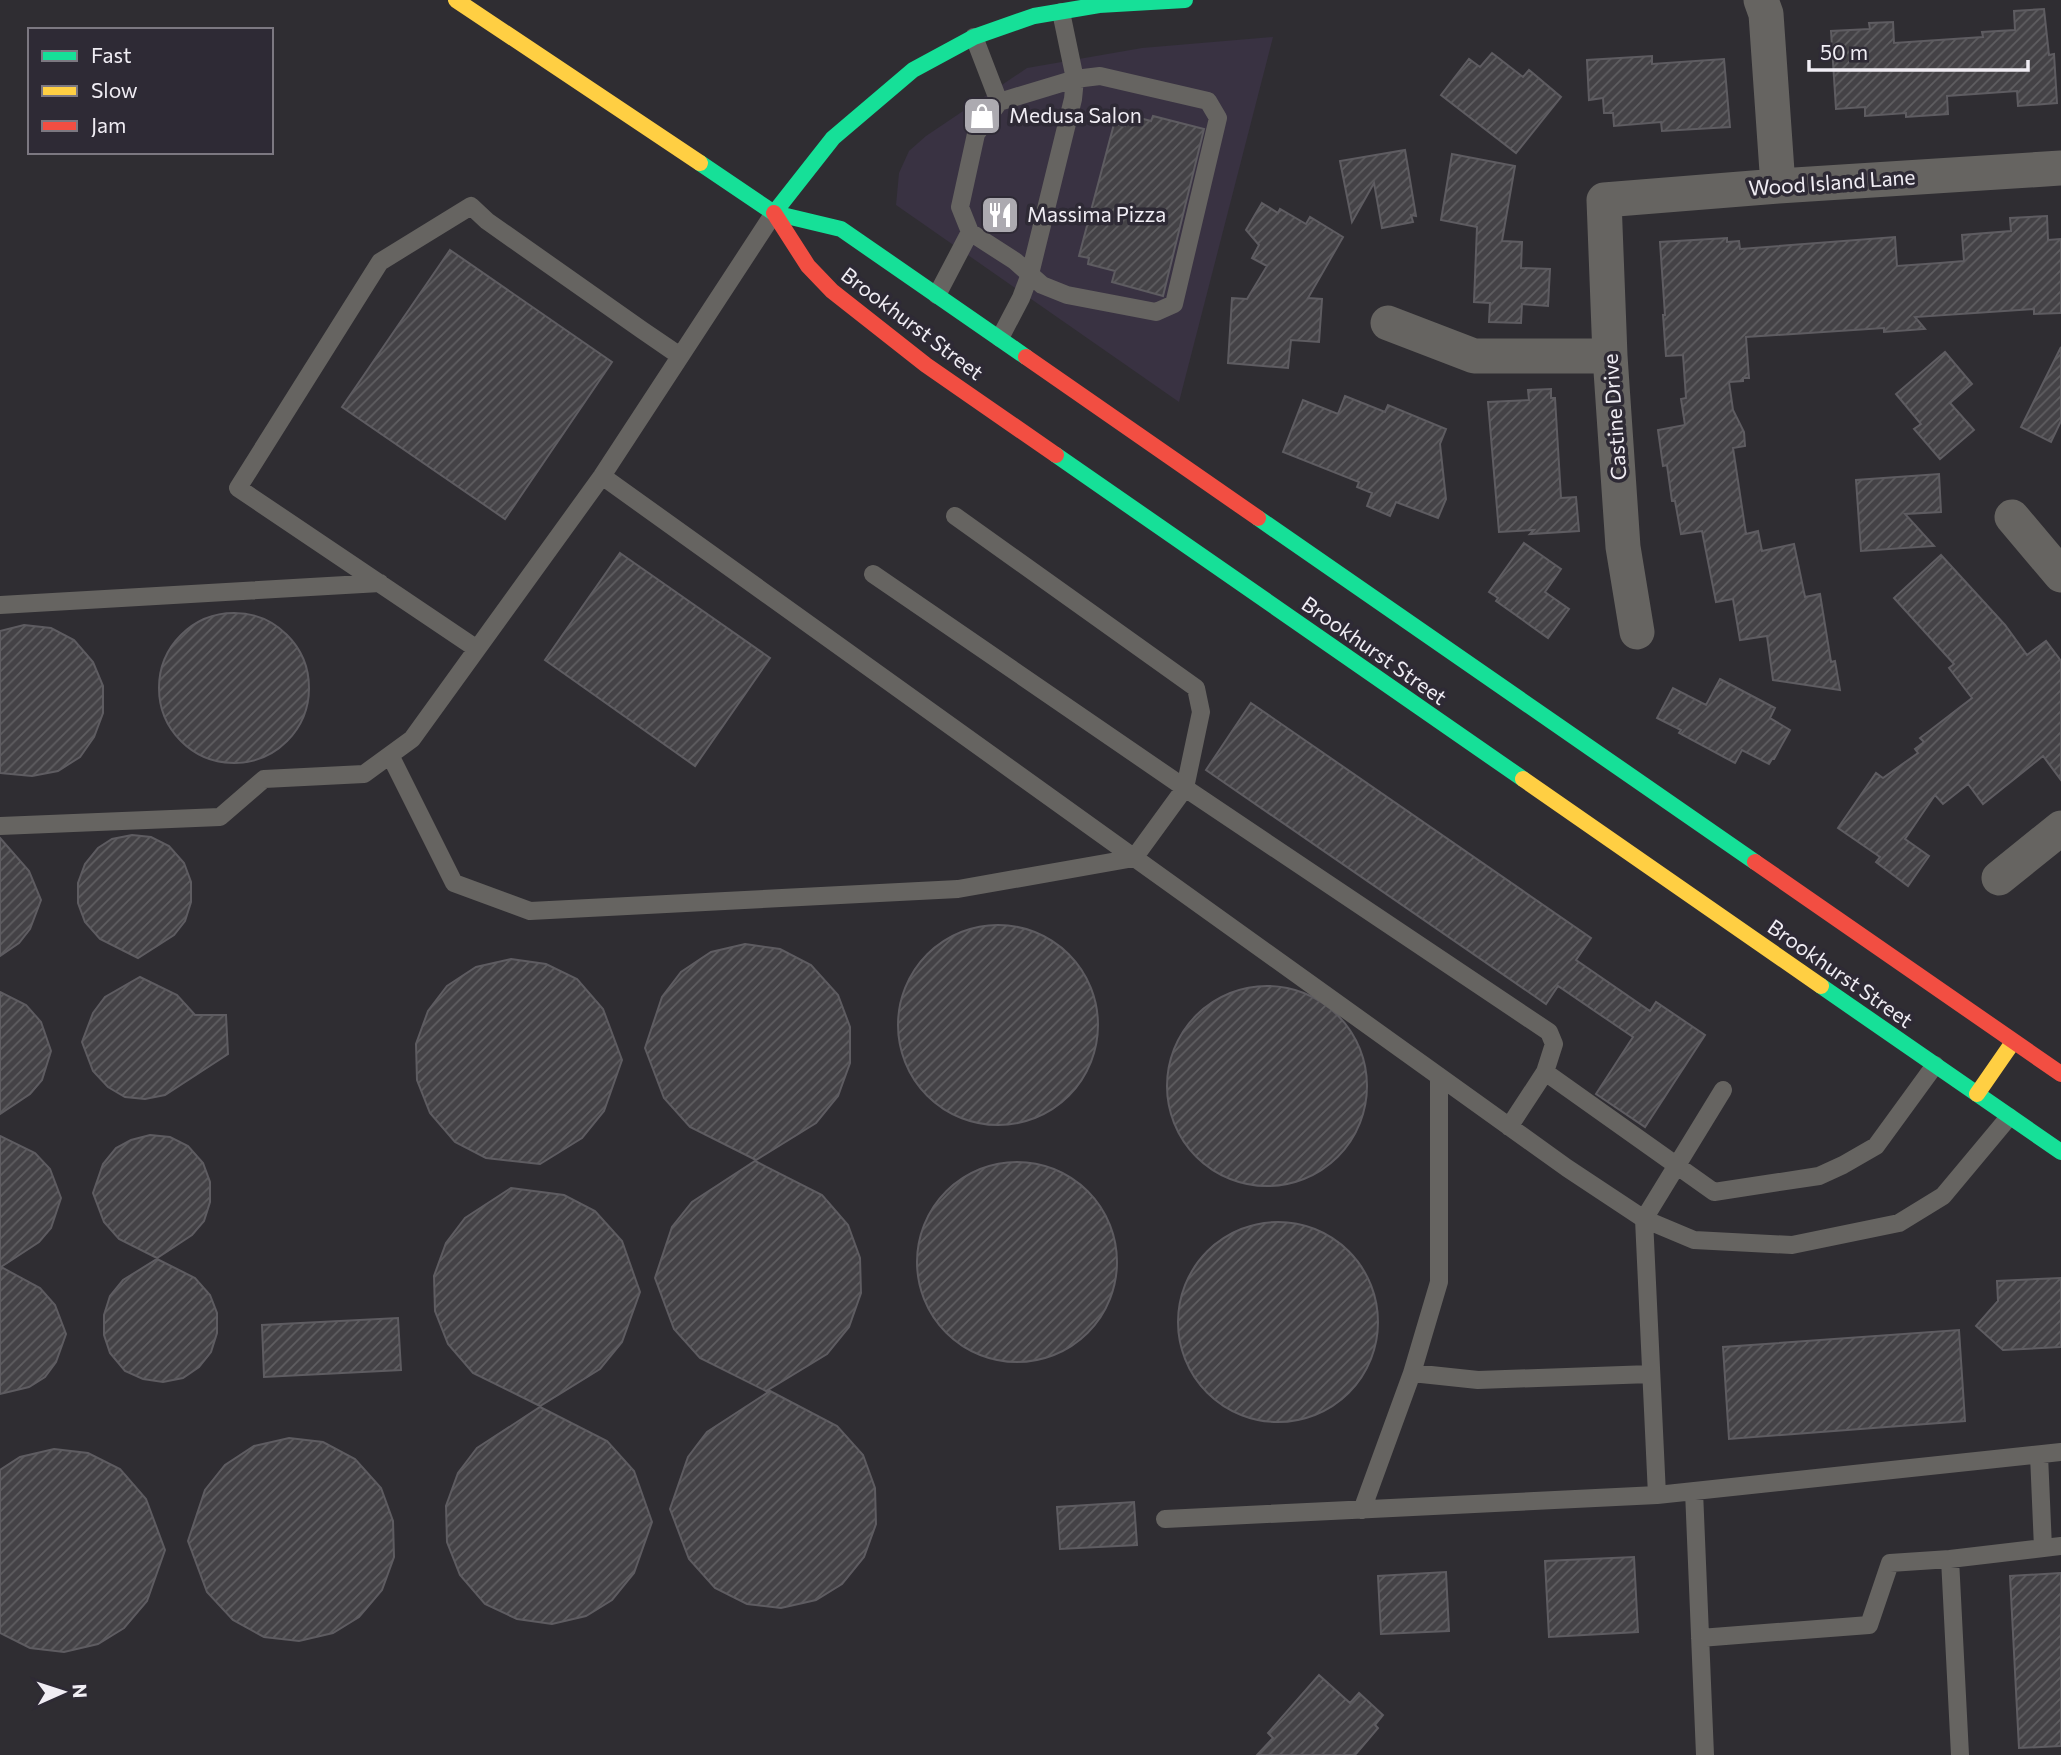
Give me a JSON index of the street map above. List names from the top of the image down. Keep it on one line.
{"streets":{"main road":["Brookhurst Street"],"street":["Wood Island Lane","Castine Drive"]},"crossings":[["Wood Island Lane","Castine Drive"]],"places":{"shop":["Medusa Salon"],"restaurant":["Massima Pizza"]},"legend":["Fast","Slow","Jam"],"scale_bar":"50 m","north":"right"}
